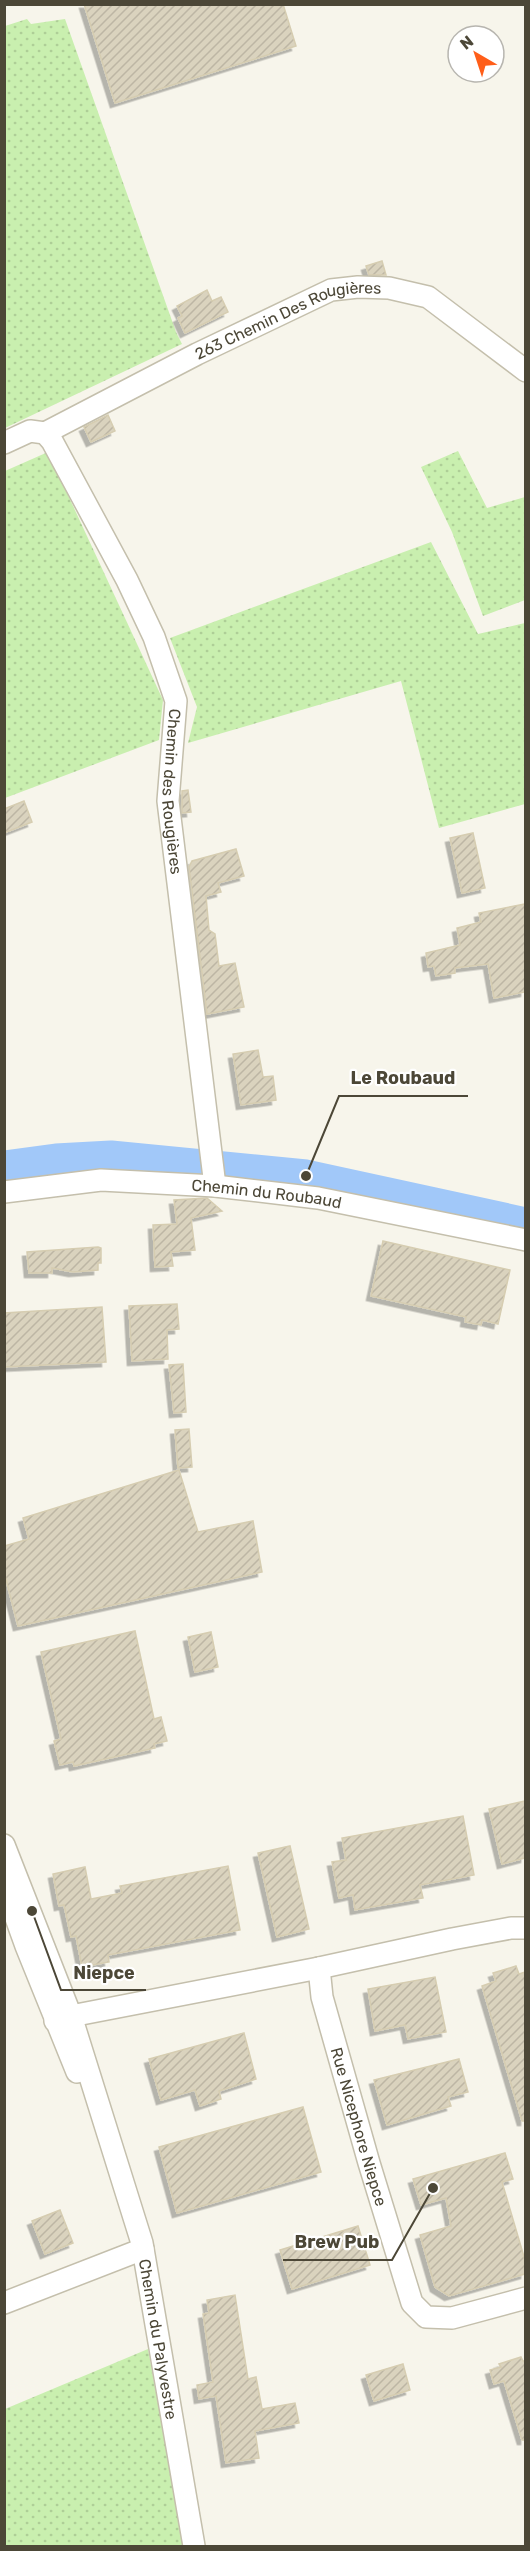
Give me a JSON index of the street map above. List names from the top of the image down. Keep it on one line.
{"streets":{"street":["263 Chemin Des Rougières","Chemin des Rougières","Chemin du Roubaud","Rue Nicephore Niepce","Chemin du Palyvestre"]},"crossings":[["263 Chemin Des Rougières","Chemin des Rougières"],["Chemin des Rougières","Chemin du Roubaud"]],"places":["Le Roubaud","Niepce","Brew Pub"],"north":"top left"}
